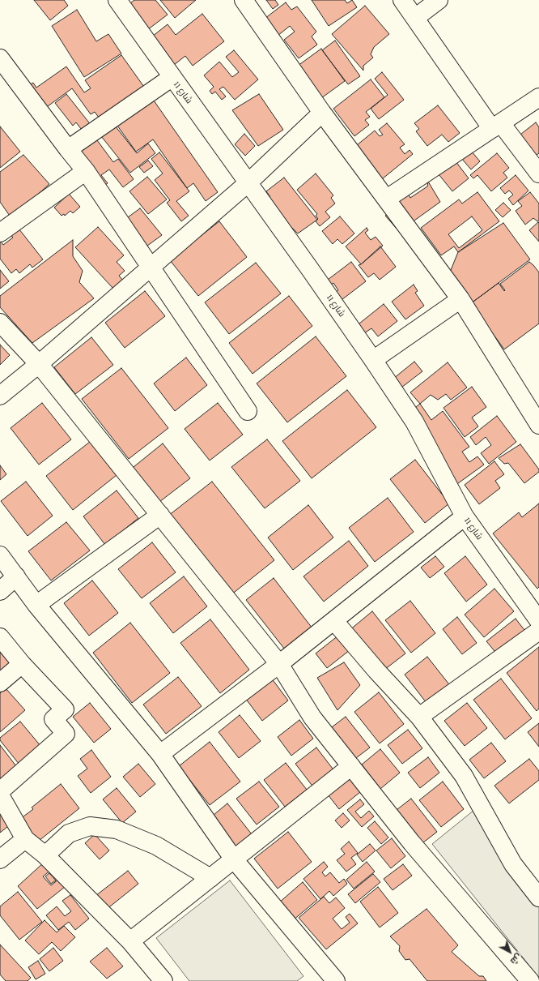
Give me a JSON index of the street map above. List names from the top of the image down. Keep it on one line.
{"streets":{"street":["شارع 11"]},"north":"bottom right"}
